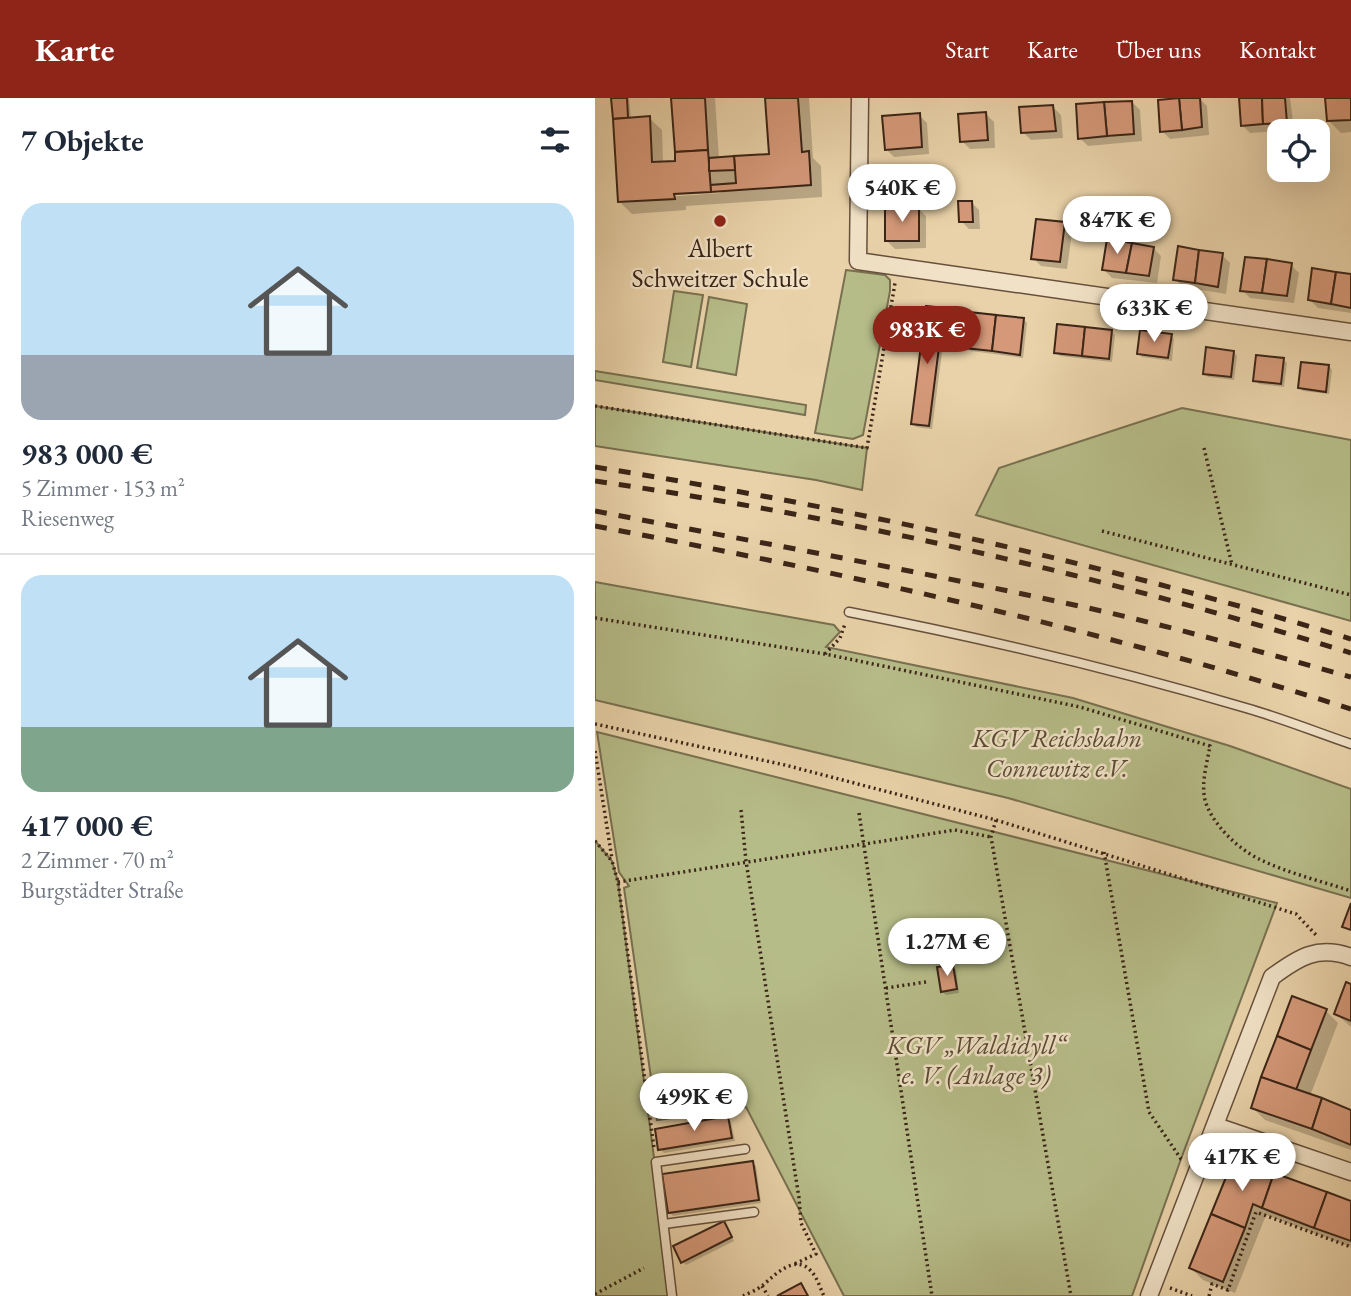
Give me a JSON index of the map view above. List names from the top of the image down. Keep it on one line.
{"parks":["KGV Reichsbahn Connewitz e.V.","KGV „Waldidyll“ e. V. (Anlage 3)"],"places":["Albert Schweitzer Schule"],"page":{"header":"Karte","nav":["Start","Karte","Über uns","Kontakt"],"heading":"7 Objekte","price":["540K €","847K €","633K €","983K €","1.27M €","499K €","417K €"],"list":[{"name":"983 000 €","note":"5 Zimmer · 153 m² · Riesenweg"},{"name":"417 000 €","note":"2 Zimmer · 70 m² · Burgstädter Straße"}]}}
